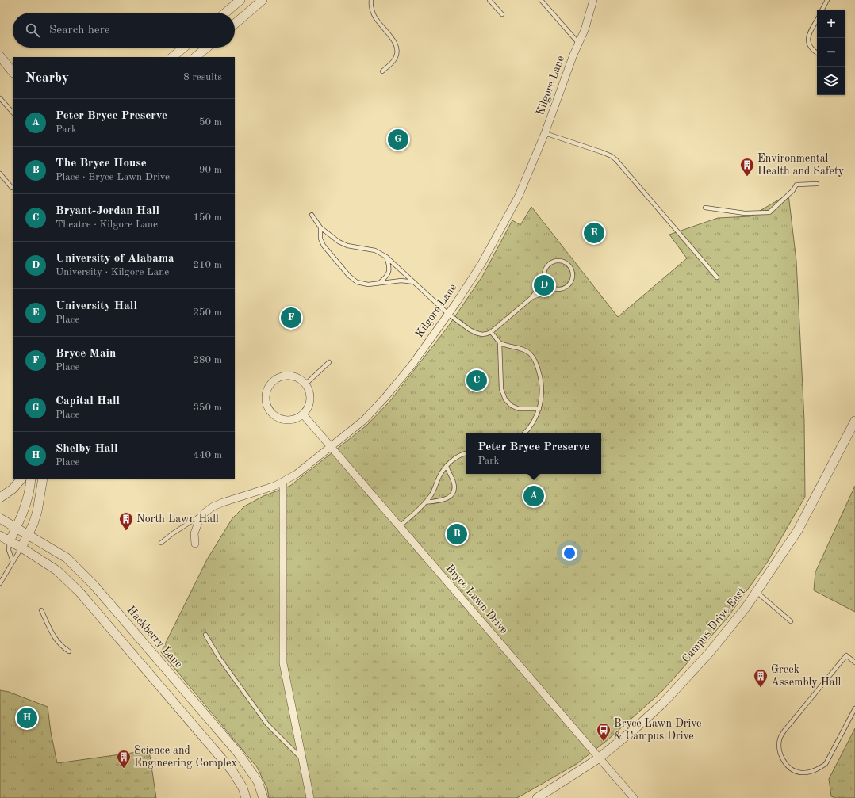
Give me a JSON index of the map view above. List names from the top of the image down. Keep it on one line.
{"streets":{"street":["Kilgore Lane","Bryce Lawn Drive","Campus Drive East","Hackberry Lane"]},"crossings":[["Kilgore Lane","Bryce Lawn Drive"],["Bryce Lawn Drive","Campus Drive East"]],"places":{"building":["Environmental Health and Safety","North Lawn Hall","Greek Assembly Hall","Science and Engineering Complex"],"bus stop":["Bryce Lawn Drive & Campus Drive"]},"page":{"map_buttons":["+","−"],"search":"Search here","heading":["Nearby","8 results"],"list":[{"mark":"A","name":"Peter Bryce Preserve","note":"Park","value":"50 m"},{"mark":"B","name":"The Bryce House","note":"Place · Bryce Lawn Drive","value":"90 m"},{"mark":"C","name":"Bryant-Jordan Hall","note":"Theatre · Kilgore Lane","value":"150 m"},{"mark":"D","name":"University of Alabama","note":"University · Kilgore Lane","value":"210 m"},{"mark":"E","name":"University Hall","note":"Place","value":"250 m"},{"mark":"F","name":"Bryce Main","note":"Place","value":"280 m"},{"mark":"G","name":"Capital Hall","note":"Place","value":"350 m"},{"mark":"H","name":"Shelby Hall","note":"Place","value":"440 m"}],"pins":["G","E","D","F","C","A","B","H"],"popup":["Peter Bryce Preserve","Park"]}}
